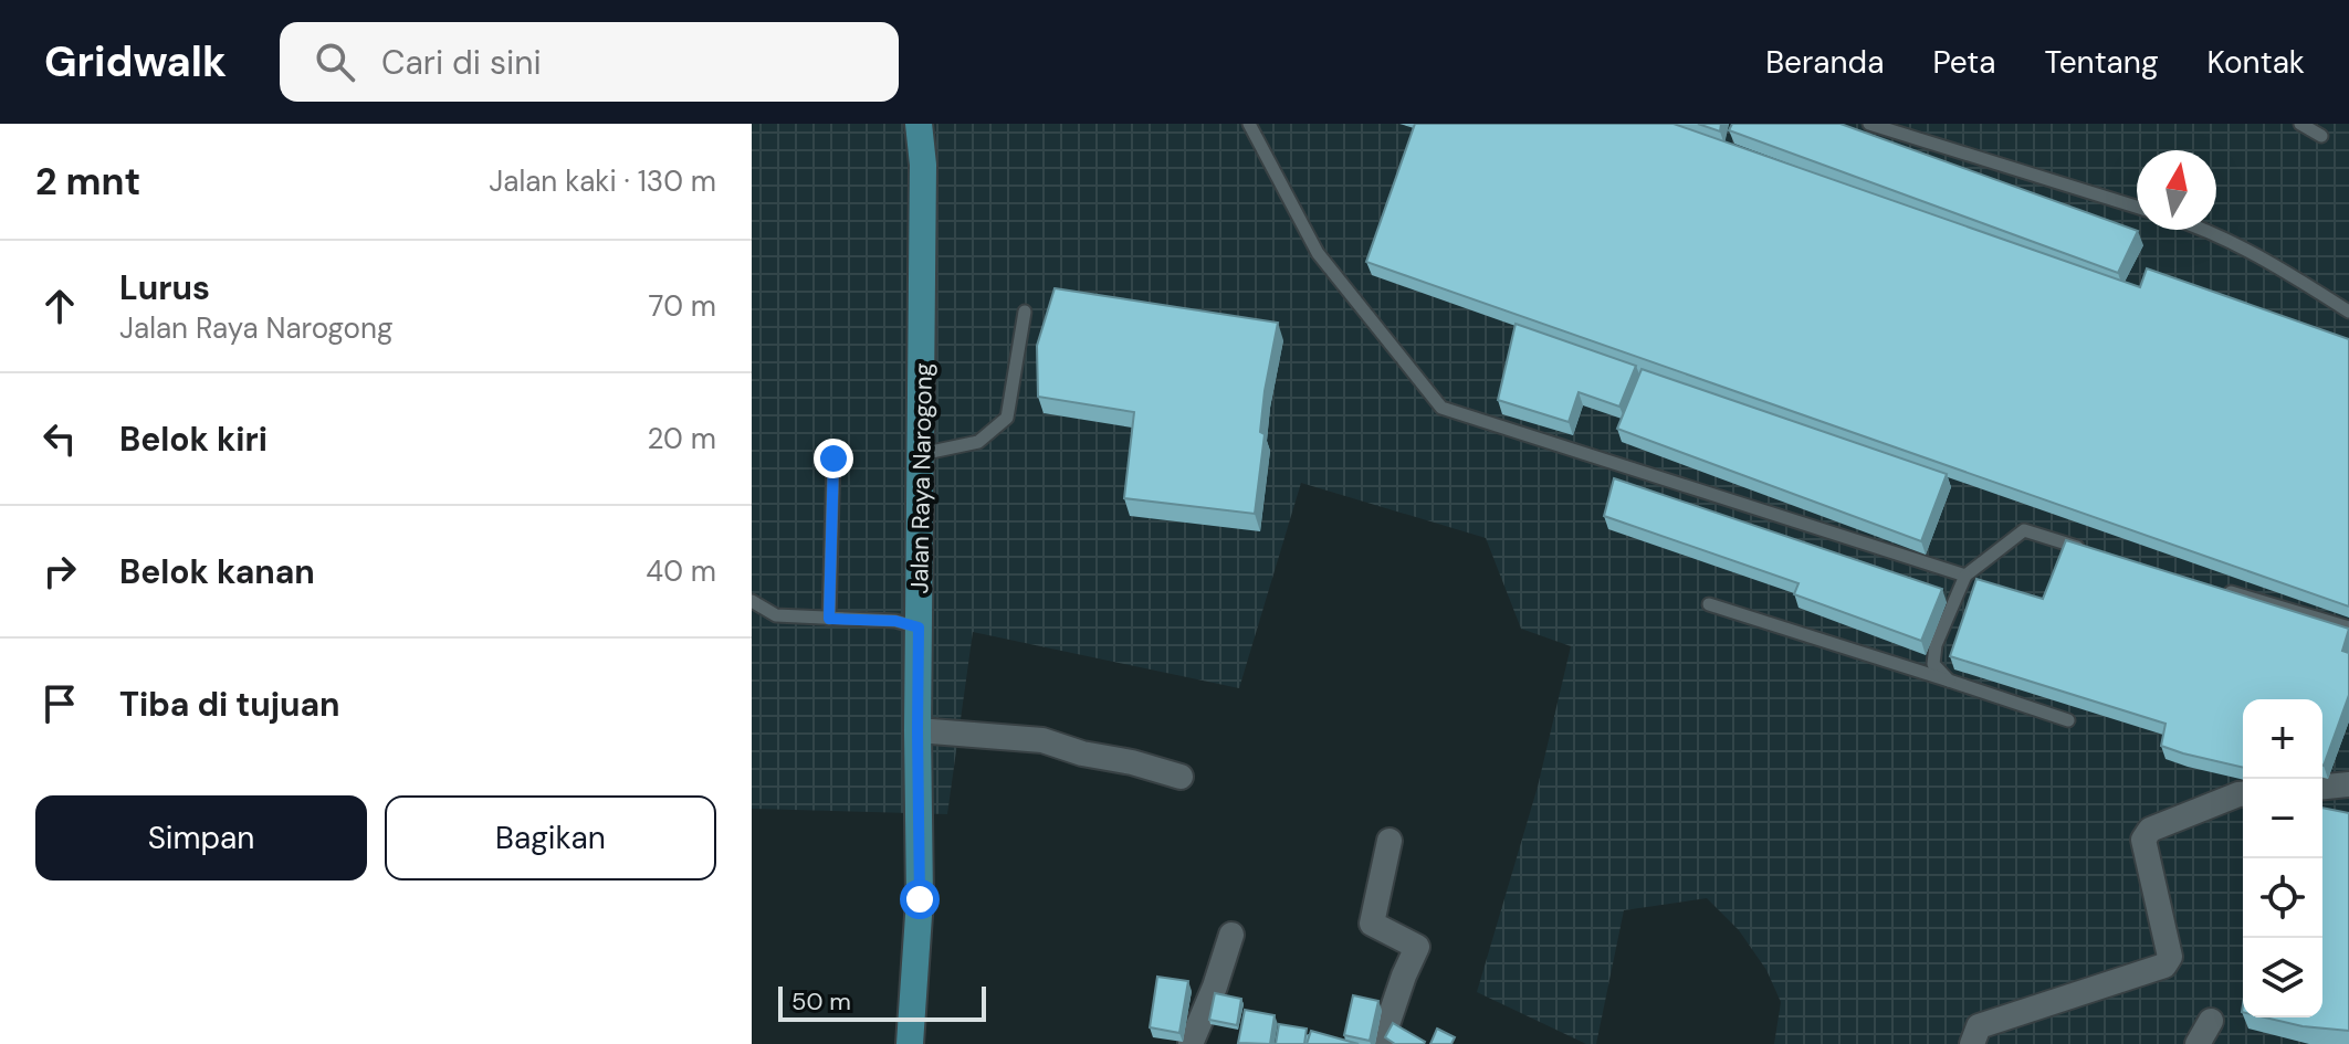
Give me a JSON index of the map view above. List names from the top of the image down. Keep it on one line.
{"streets":{"main road":["Jalan Raya Narogong"]},"scale_bar":"50 m","north":"top","page":{"header":"Gridwalk","search":"Cari di sini","nav":["Beranda","Peta","Tentang","Kontak"],"heading":["2 mnt","Jalan kaki · 130 m"],"list":[["Lurus","Jalan Raya Narogong","70 m"],["Belok kiri","20 m"],["Belok kanan","40 m"],"Tiba di tujuan"],"map_buttons":["+","−"],"buttons":["Simpan","Bagikan"],"scale":"50 m"}}
